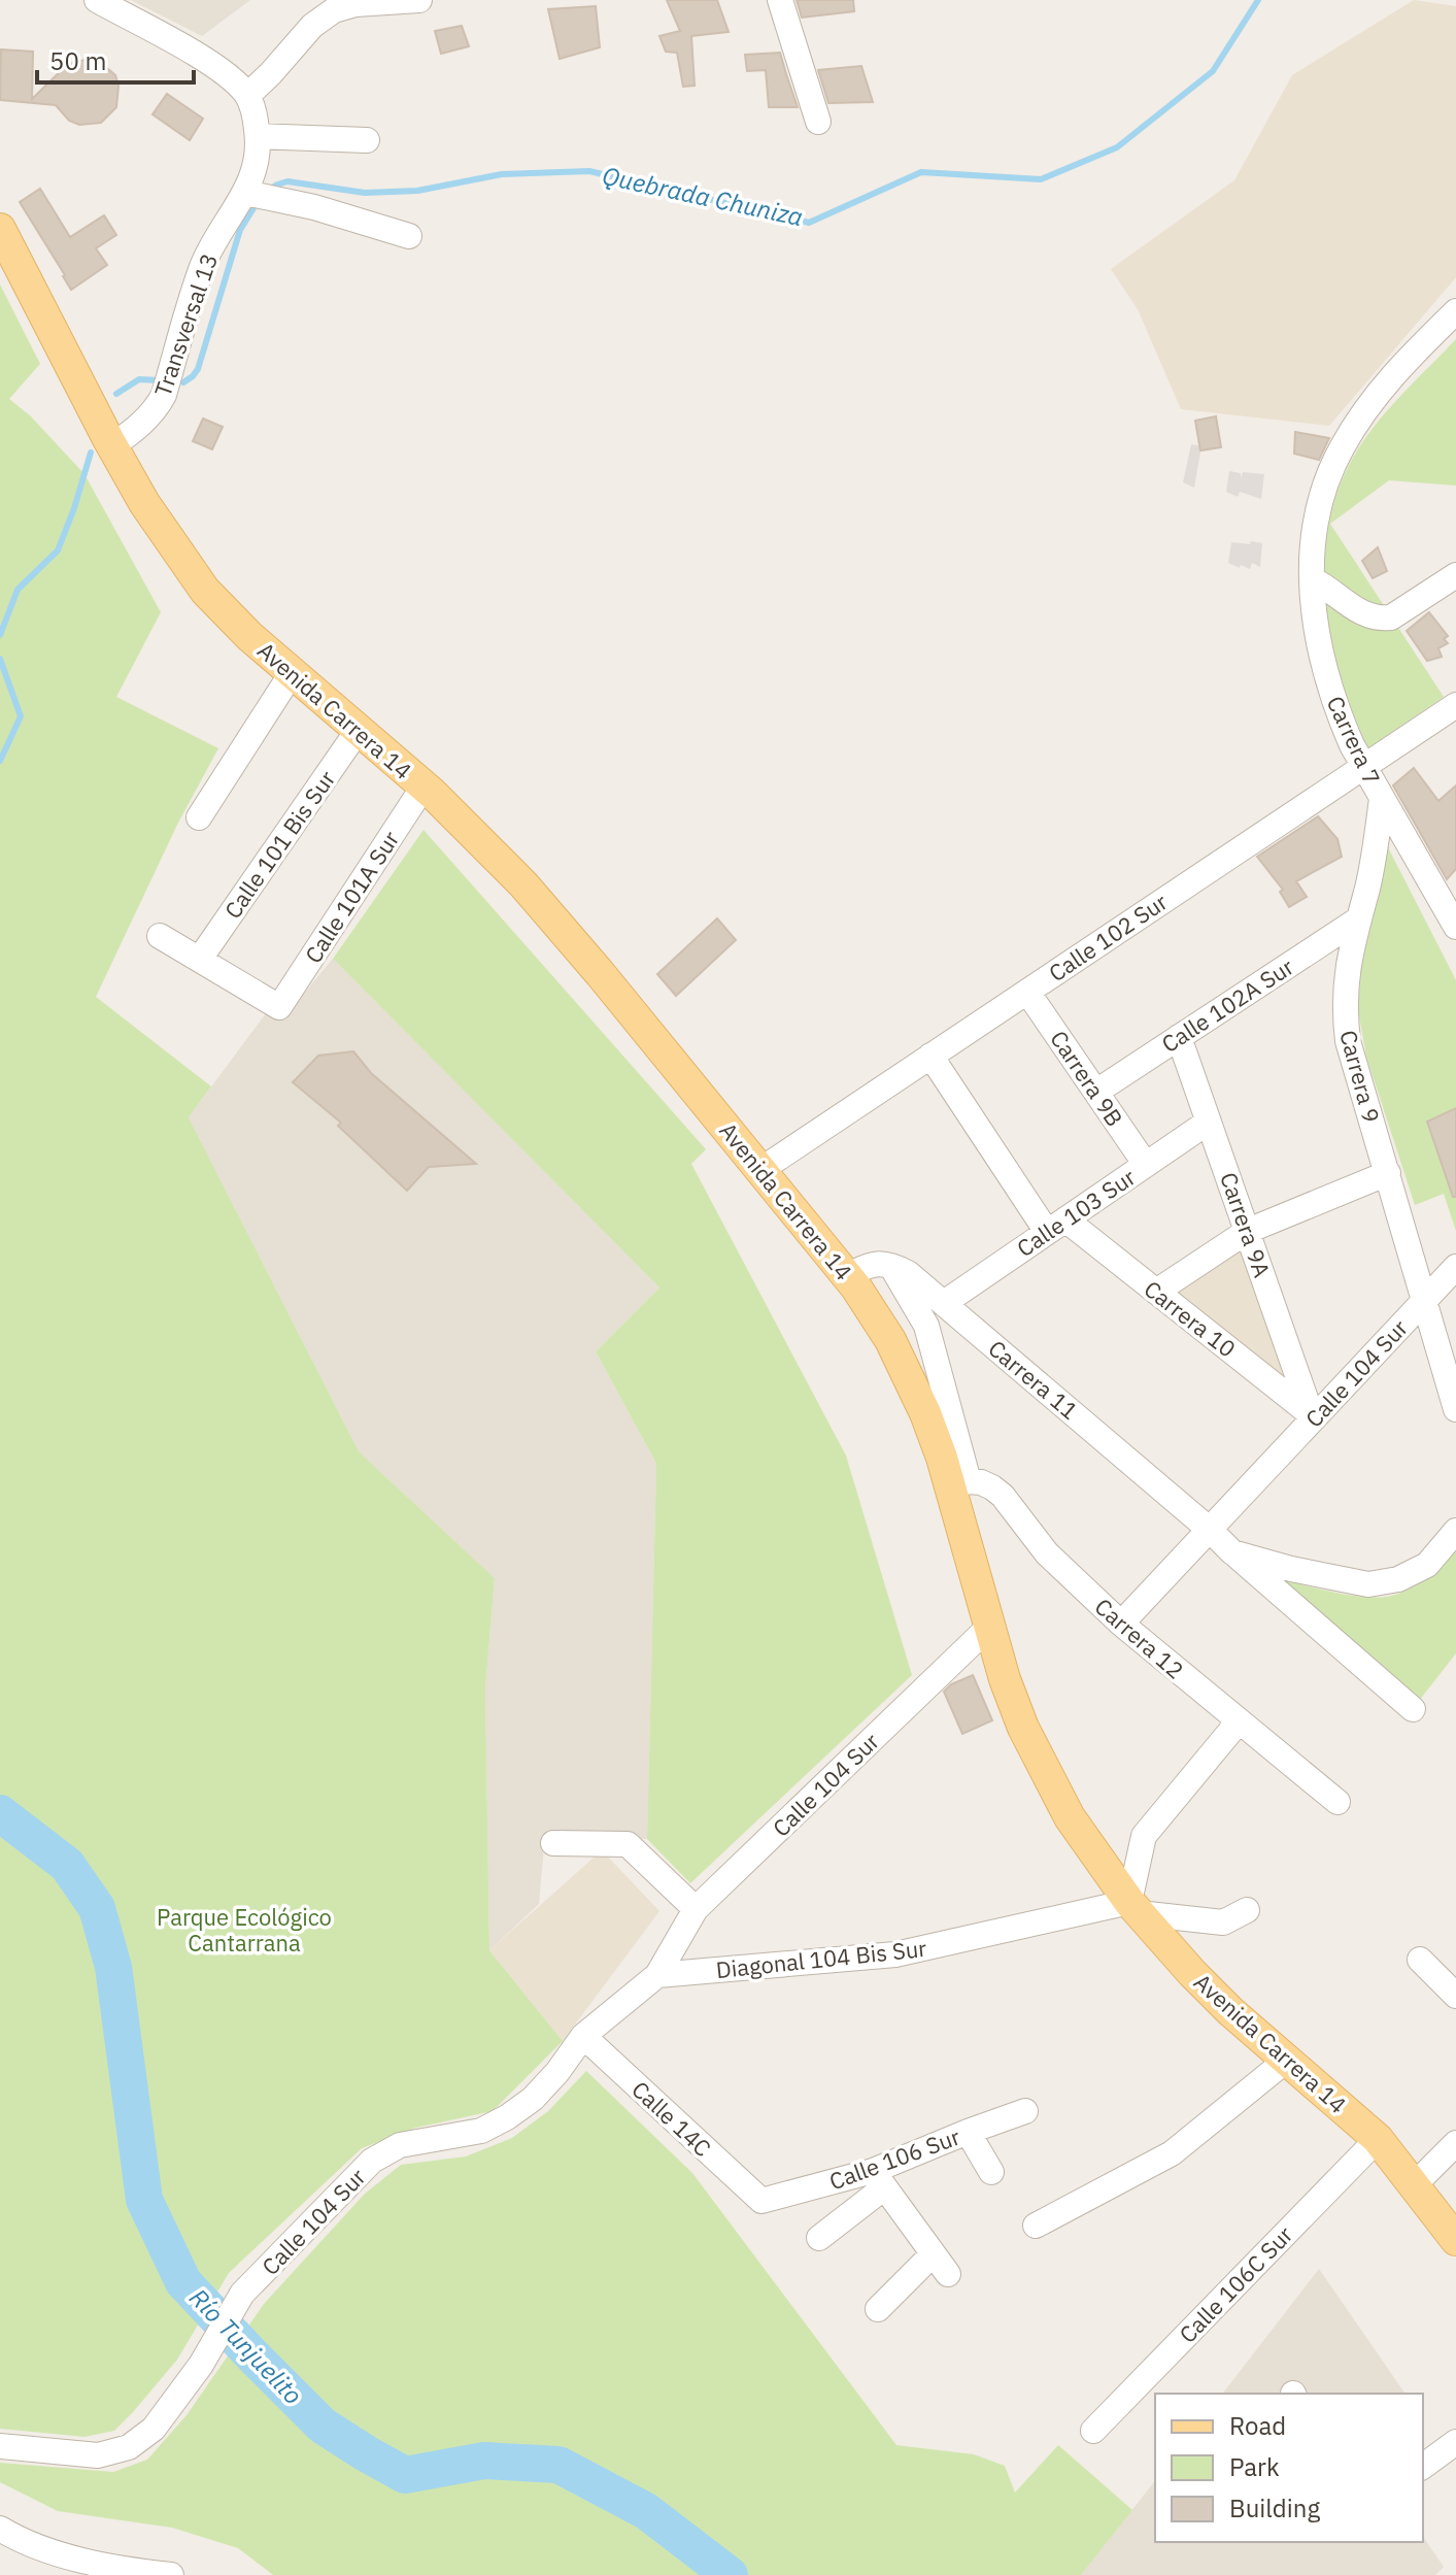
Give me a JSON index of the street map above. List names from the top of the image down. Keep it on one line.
{"streets":{"main road":["Avenida Carrera 14"],"street":["Transversal 13","Carrera 7","Calle 101 Bis Sur","Calle 101A Sur","Calle 102 Sur","Calle 102A Sur","Carrera 9","Carrera 9B","Calle 103 Sur","Carrera 9A","Carrera 10","Calle 104 Sur","Carrera 11","Carrera 12","Diagonal 104 Bis Sur","Calle 14C","Calle 106 Sur","Calle 106C Sur"]},"crossings":[["Transversal 13","Avenida Carrera 14"],["Avenida Carrera 14","Calle 101 Bis Sur"],["Avenida Carrera 14","Calle 101A Sur"],["Avenida Carrera 14","Calle 102 Sur"],["Avenida Carrera 14","Calle 104 Sur"],["Avenida Carrera 14","Carrera 12"],["Avenida Carrera 14","Diagonal 104 Bis Sur"],["Avenida Carrera 14","Calle 106C Sur"],["Carrera 7","Calle 102 Sur"],["Carrera 7","Carrera 9"],["Calle 101 Bis Sur","Calle 101A Sur"],["Calle 102 Sur","Carrera 9B"],["Calle 102 Sur","Carrera 10"],["Calle 102A Sur","Carrera 9"],["Calle 102A Sur","Carrera 9B"],["Calle 102A Sur","Carrera 9A"],["Carrera 9","Calle 104 Sur"],["Carrera 9B","Calle 103 Sur"],["Calle 103 Sur","Carrera 9A"],["Calle 103 Sur","Carrera 10"],["Calle 103 Sur","Carrera 11"],["Carrera 9A","Carrera 10"],["Carrera 9A","Calle 104 Sur"],["Carrera 10","Calle 104 Sur"],["Calle 104 Sur","Carrera 11"],["Calle 104 Sur","Carrera 12"],["Calle 104 Sur","Diagonal 104 Bis Sur"],["Calle 104 Sur","Calle 14C"],["Calle 14C","Calle 106 Sur"]],"water":["Quebrada Chuniza","Río Tunjuelito"],"parks":["Parque Ecológico Cantarrana"],"legend":["Road","Park","Building"],"scale_bar":"50 m"}
